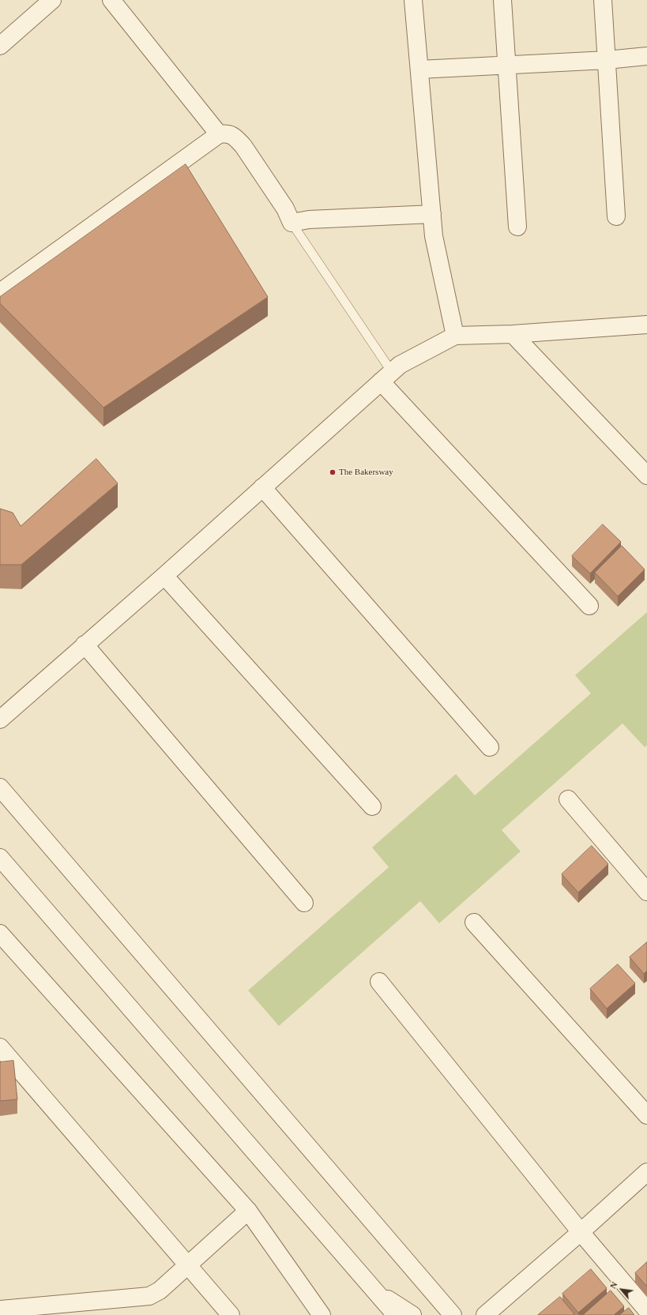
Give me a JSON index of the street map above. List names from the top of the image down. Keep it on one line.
{"places":["The Bakersway"],"north":"top left"}
